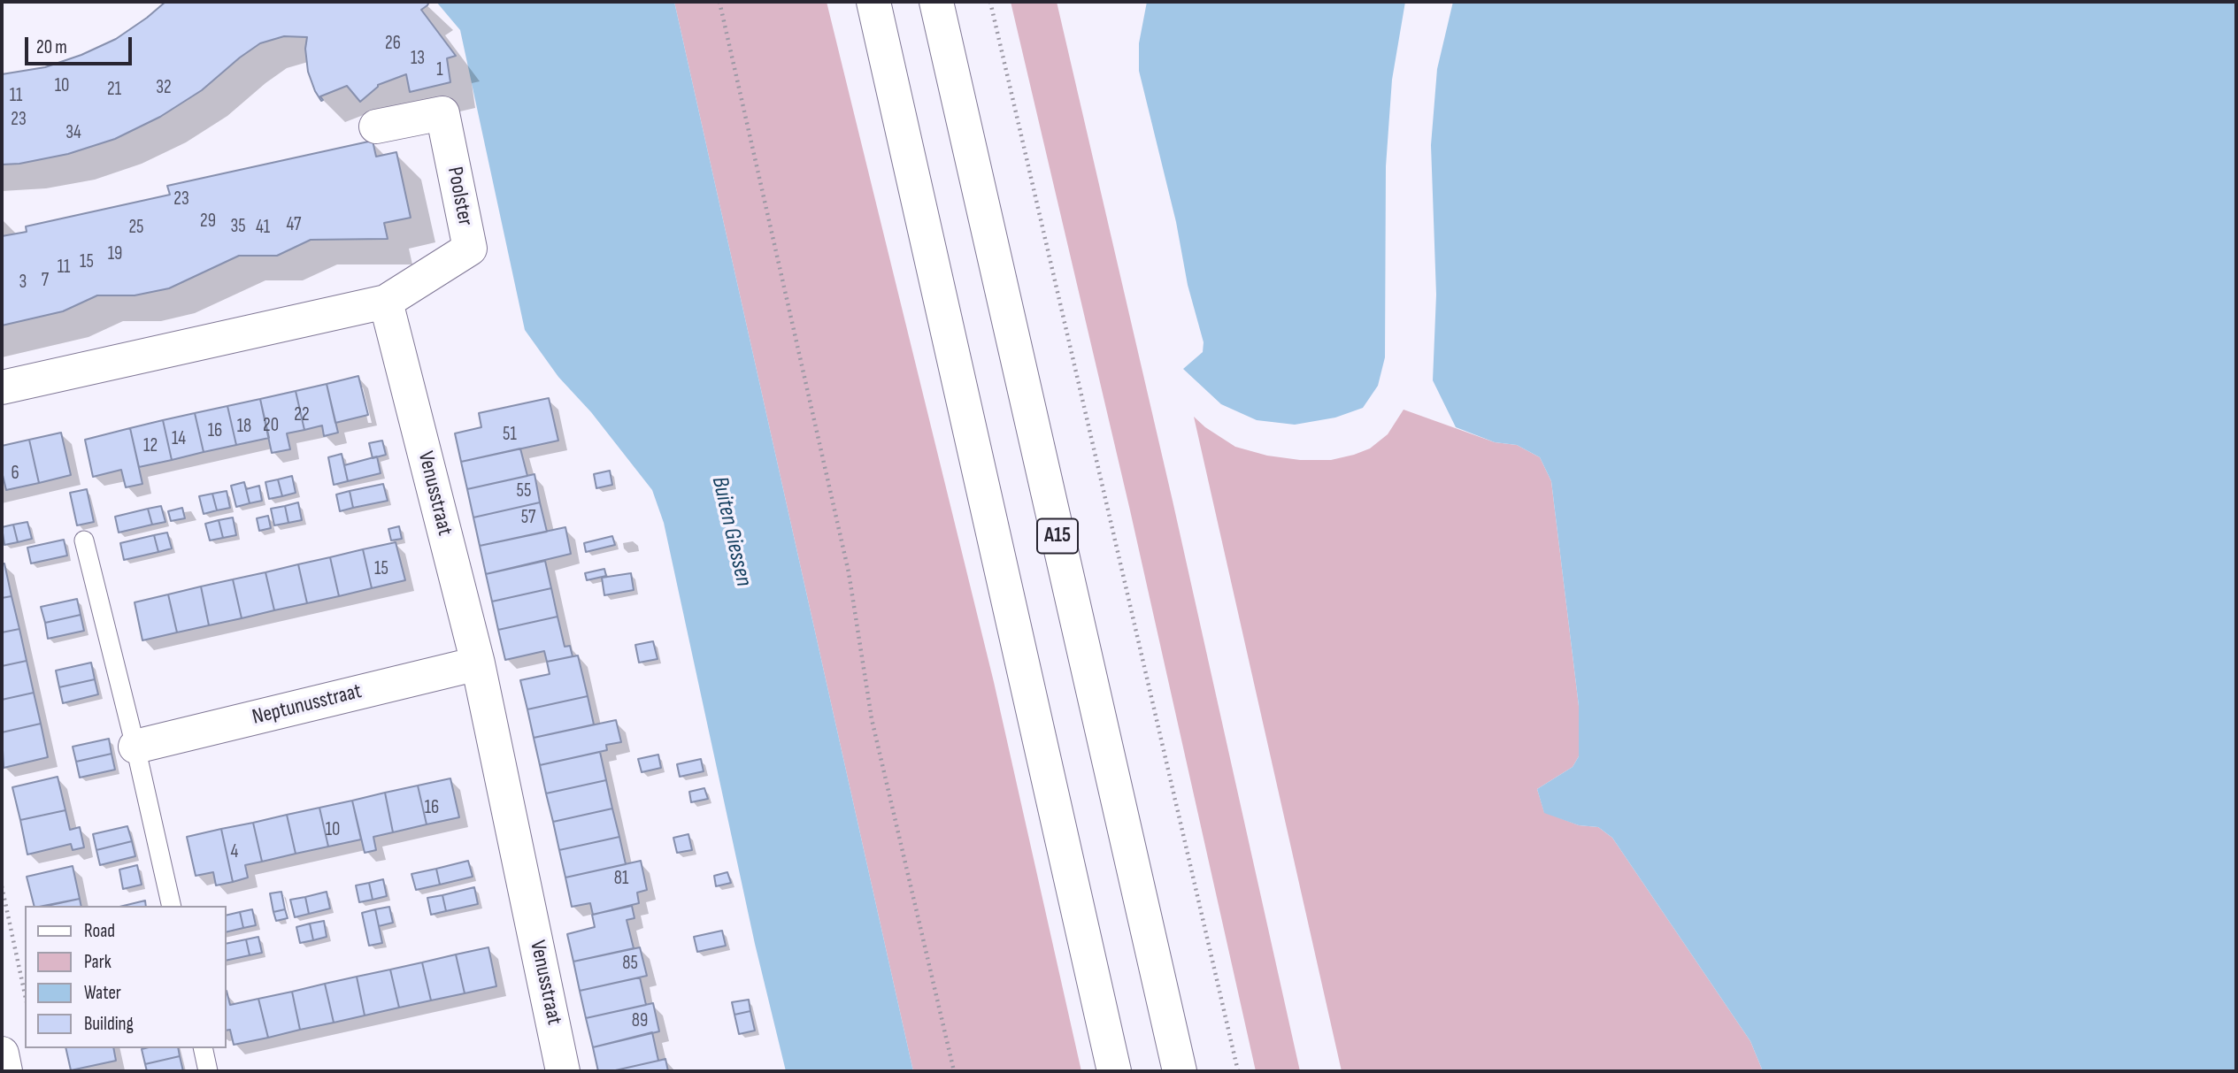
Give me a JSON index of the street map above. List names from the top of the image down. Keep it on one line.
{"streets":{"main road":["Poolster","Venusstraat","A15","Neptunusstraat"]},"crossings":[["Poolster","Venusstraat"],["Venusstraat","Neptunusstraat"]],"water":["Buiten Giessen"],"house_numbers":["26","13","1","10","32","21","11","23","34","23","29","47","35","25","41","19","15","11","7","3","22","20","18","16","51","14","12","6","55","57","15","16","10","4","81","85","89"],"legend":["Road","Park","Water","Building"],"scale_bar":"20 m"}
